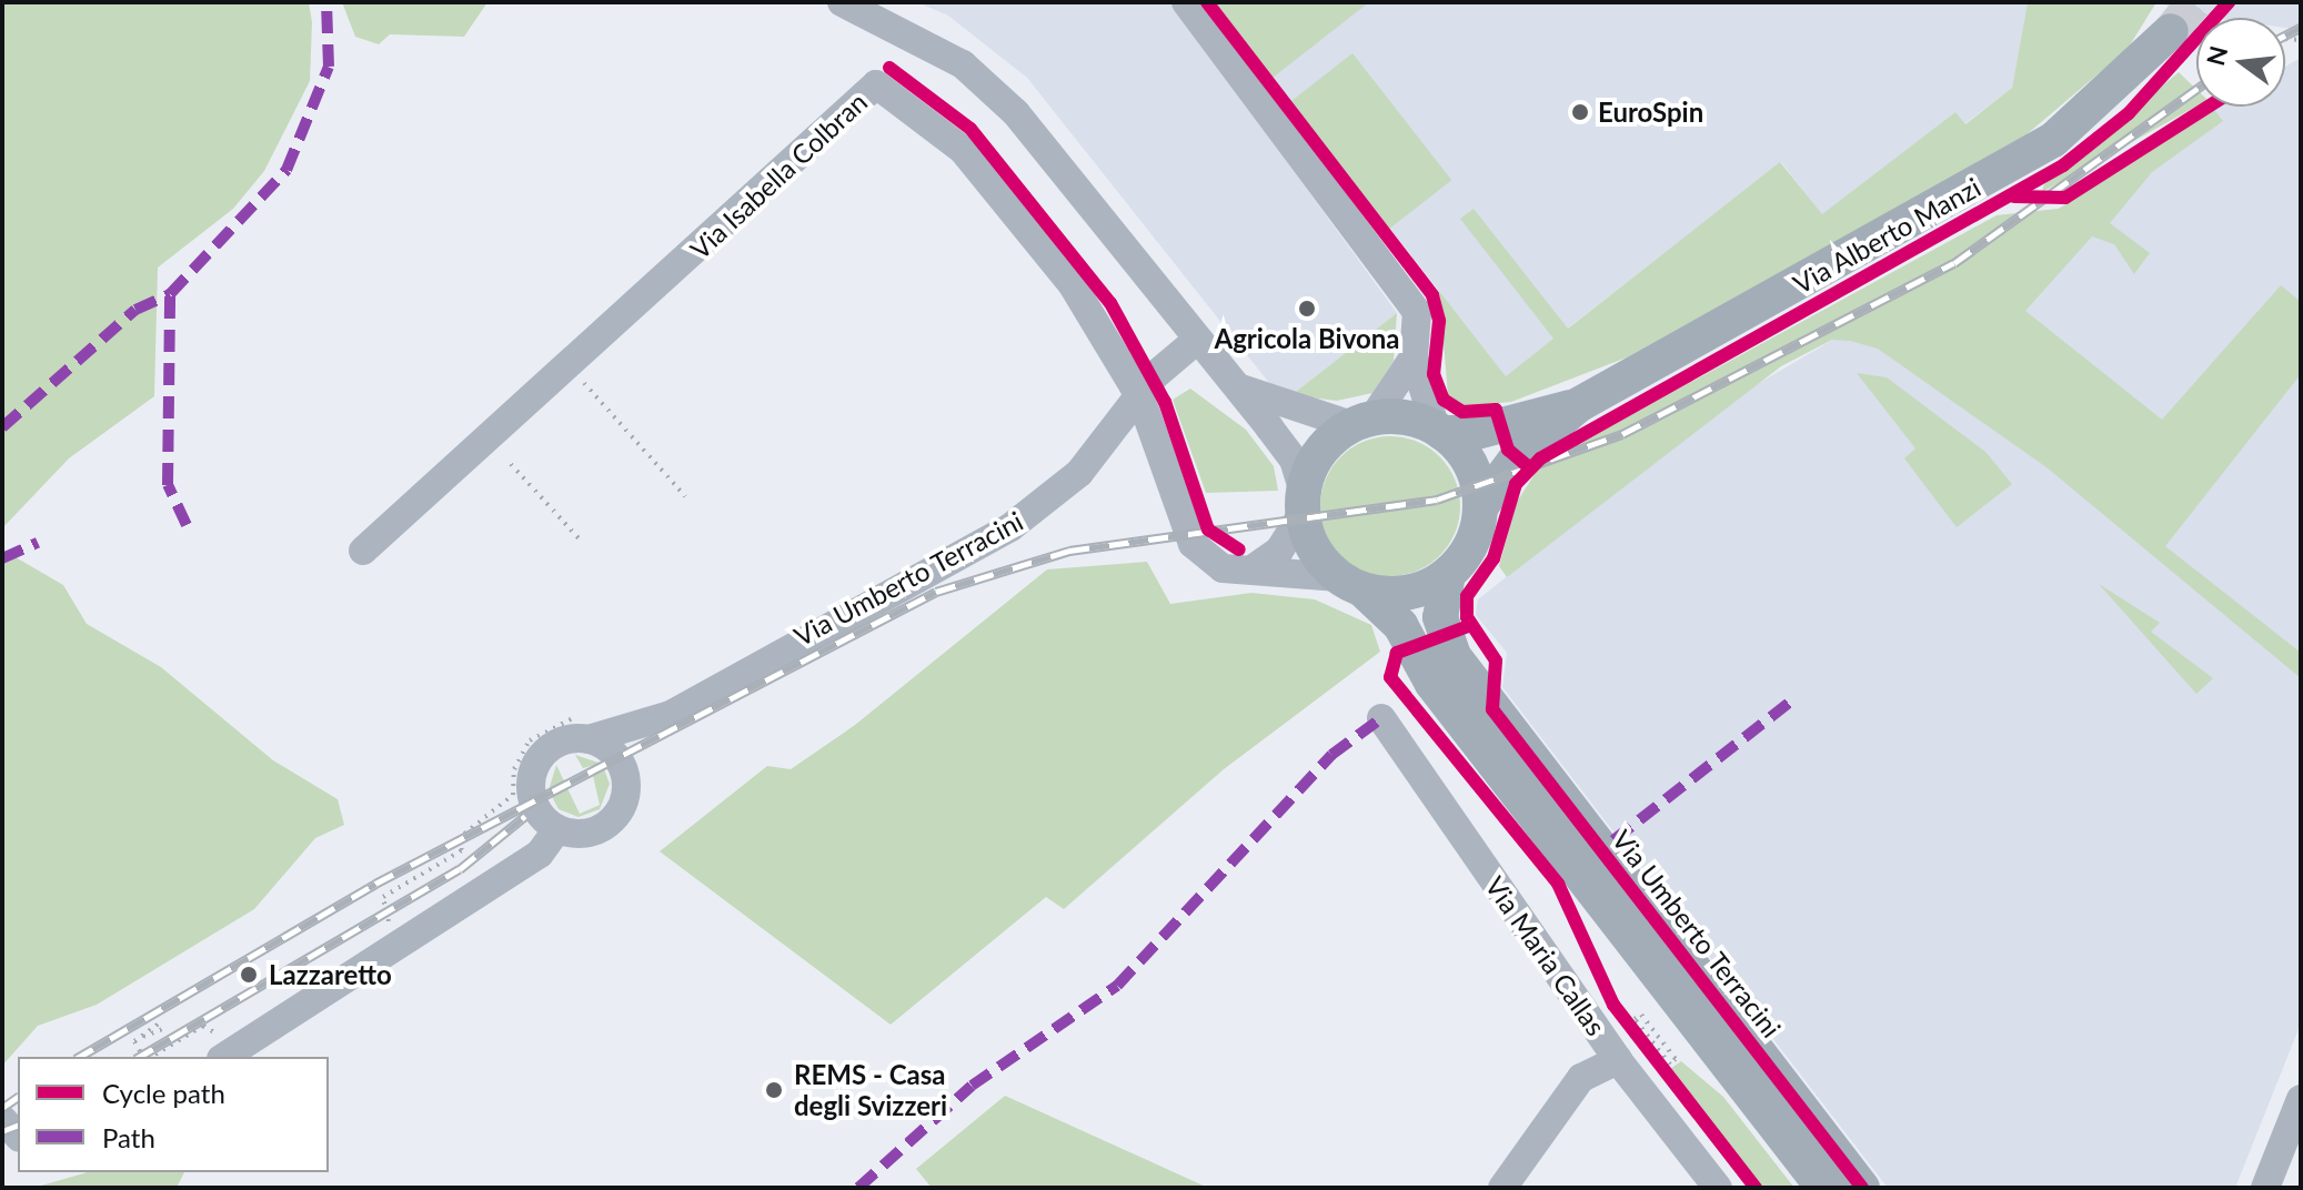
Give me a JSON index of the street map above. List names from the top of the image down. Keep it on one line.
{"streets":{"main road":["Via Alberto Manzi","Via Umberto Terracini"],"street":["Via Isabella Colbran","Via Maria Callas"]},"crossings":[["Via Isabella Colbran","Via Alberto Manzi"],["Via Isabella Colbran","Via Umberto Terracini"],["Via Alberto Manzi","Via Umberto Terracini"]],"places":["EuroSpin","Agricola Bivona","Lazzaretto","REMS - Casa degli Svizzeri"],"legend":["Cycle path","Path"],"north":"left"}
